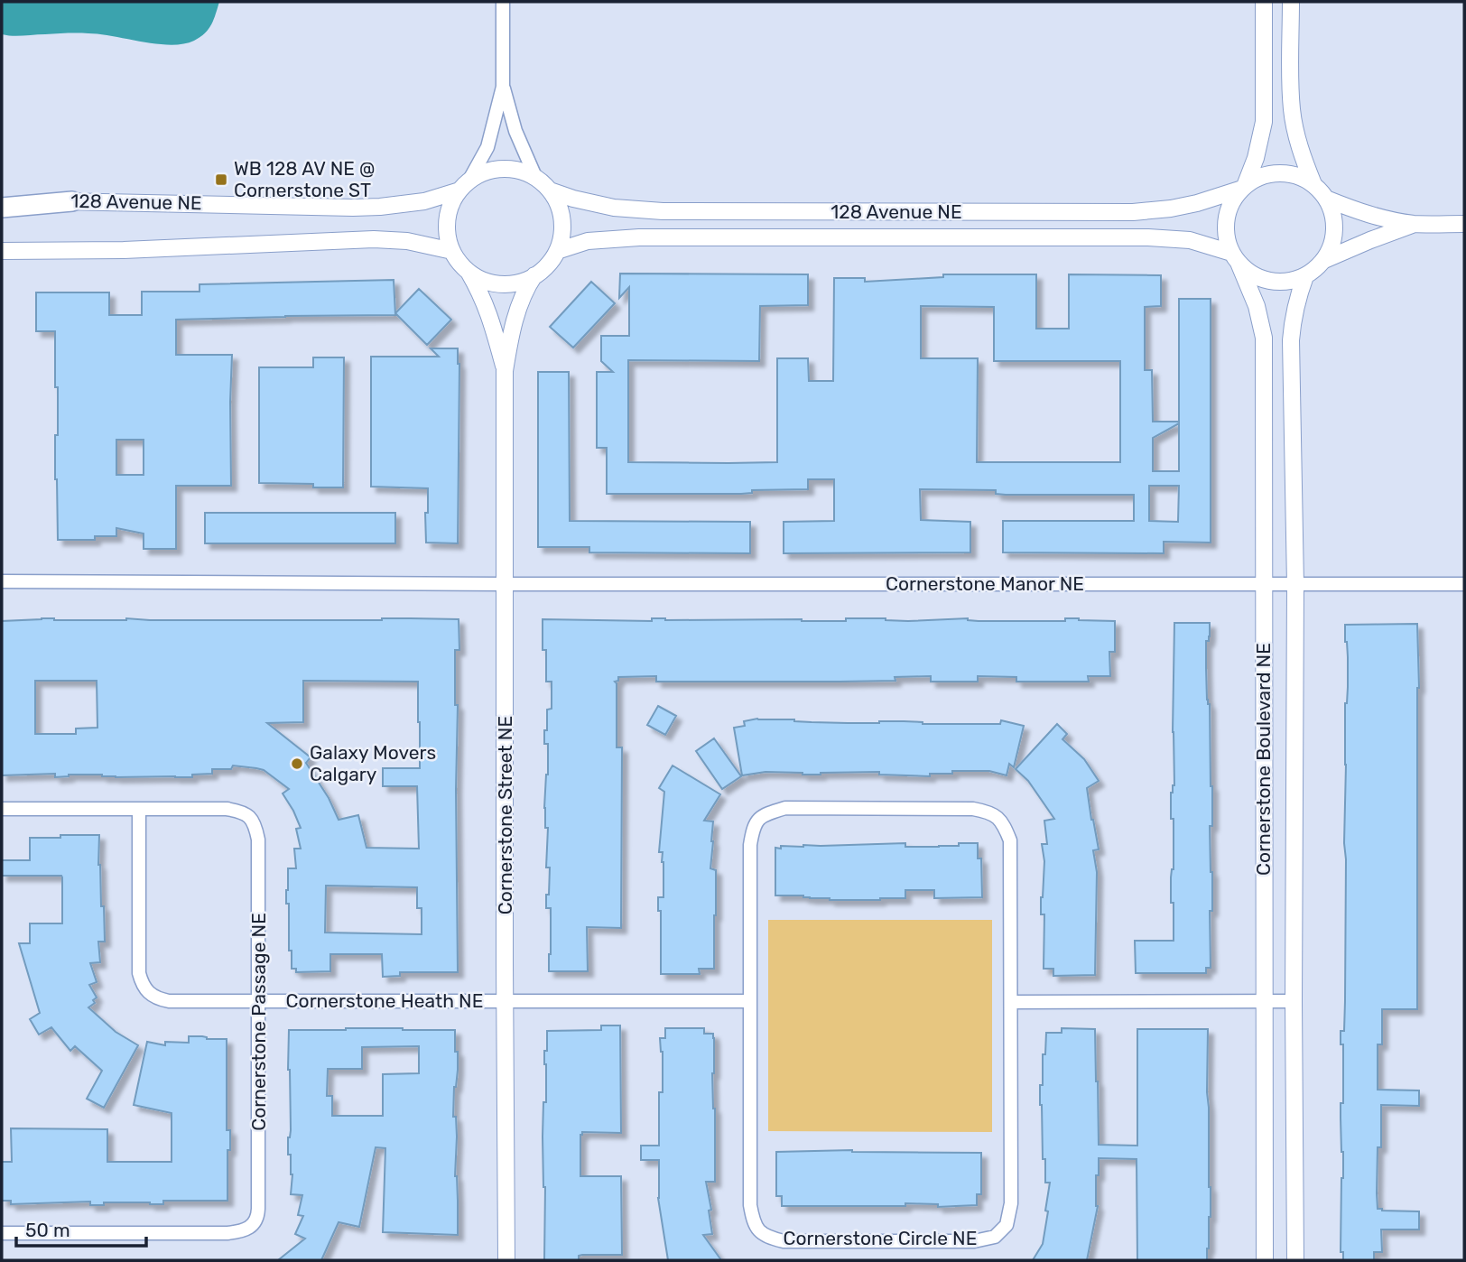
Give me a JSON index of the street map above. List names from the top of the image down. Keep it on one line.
{"streets":{"street":["128 Avenue NE","Cornerstone Manor NE","Cornerstone Boulevard NE","Cornerstone Street NE","Cornerstone Heath NE","Cornerstone Passage NE","Cornerstone Circle NE"]},"crossings":[["128 Avenue NE","Cornerstone Boulevard NE"],["128 Avenue NE","Cornerstone Street NE"],["Cornerstone Manor NE","Cornerstone Boulevard NE"],["Cornerstone Manor NE","Cornerstone Street NE"],["Cornerstone Street NE","Cornerstone Heath NE"],["Cornerstone Heath NE","Cornerstone Passage NE"]],"places":{"transit":["WB 128 AV NE @ Cornerstone ST"],"other":["Galaxy Movers Calgary"]},"scale_bar":"50 m"}
